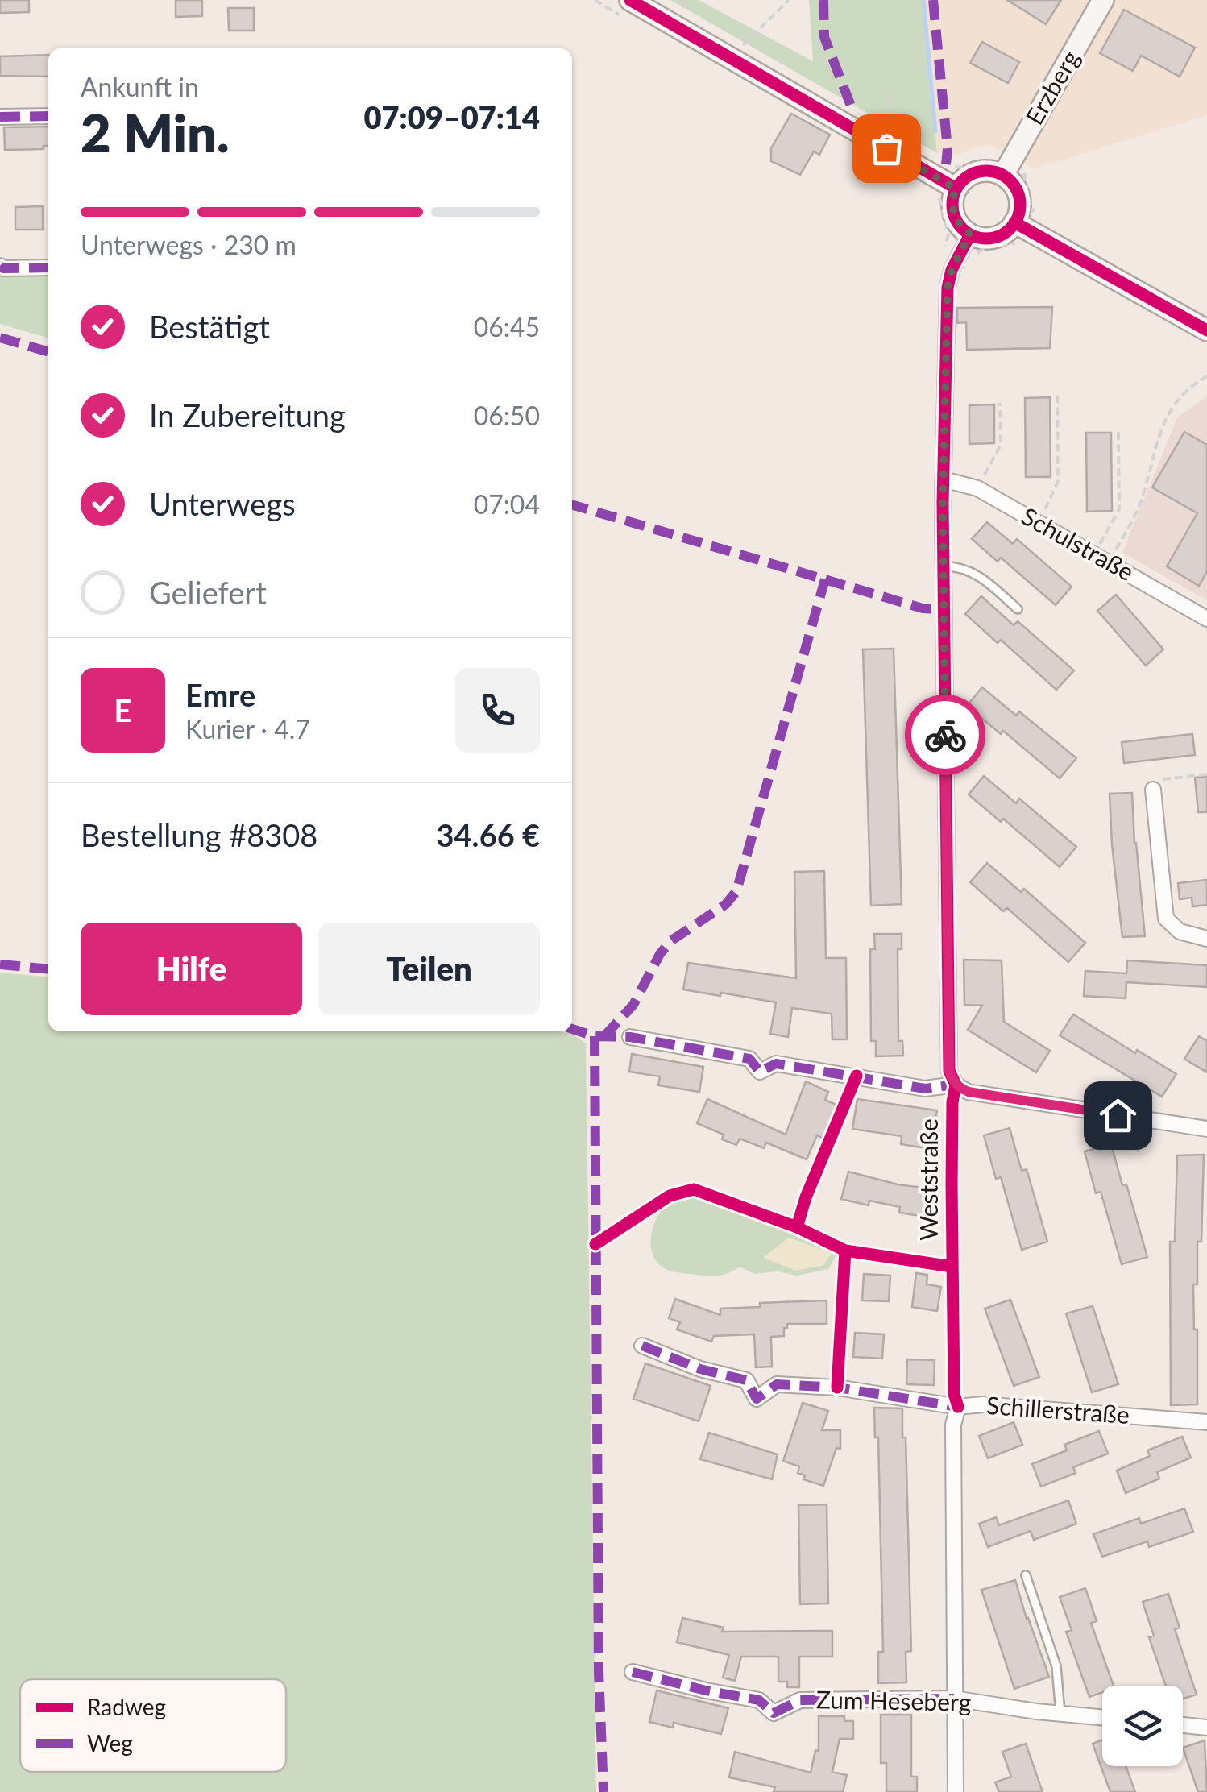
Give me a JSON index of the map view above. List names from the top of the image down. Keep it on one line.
{"streets":{"street":["Erzberg","Schulstraße","Weststraße","Schillerstraße","Zum Heseberg"]},"crossings":[["Erzberg","Weststraße"],["Schulstraße","Weststraße"]],"legend":["Radweg","Weg"],"page":{"heading":["2 Min.","Ankunft in","07:09–07:14"],"panel":["Emre","Kurier · 4.7","Bestellung #8308","34.66 €"],"bar":"Unterwegs · 230 m","list":[["Bestätigt","06:45"],["In Zubereitung","06:50"],["Unterwegs","07:04"],"Geliefert"],"round":"E","buttons":["Hilfe","Teilen"]}}
